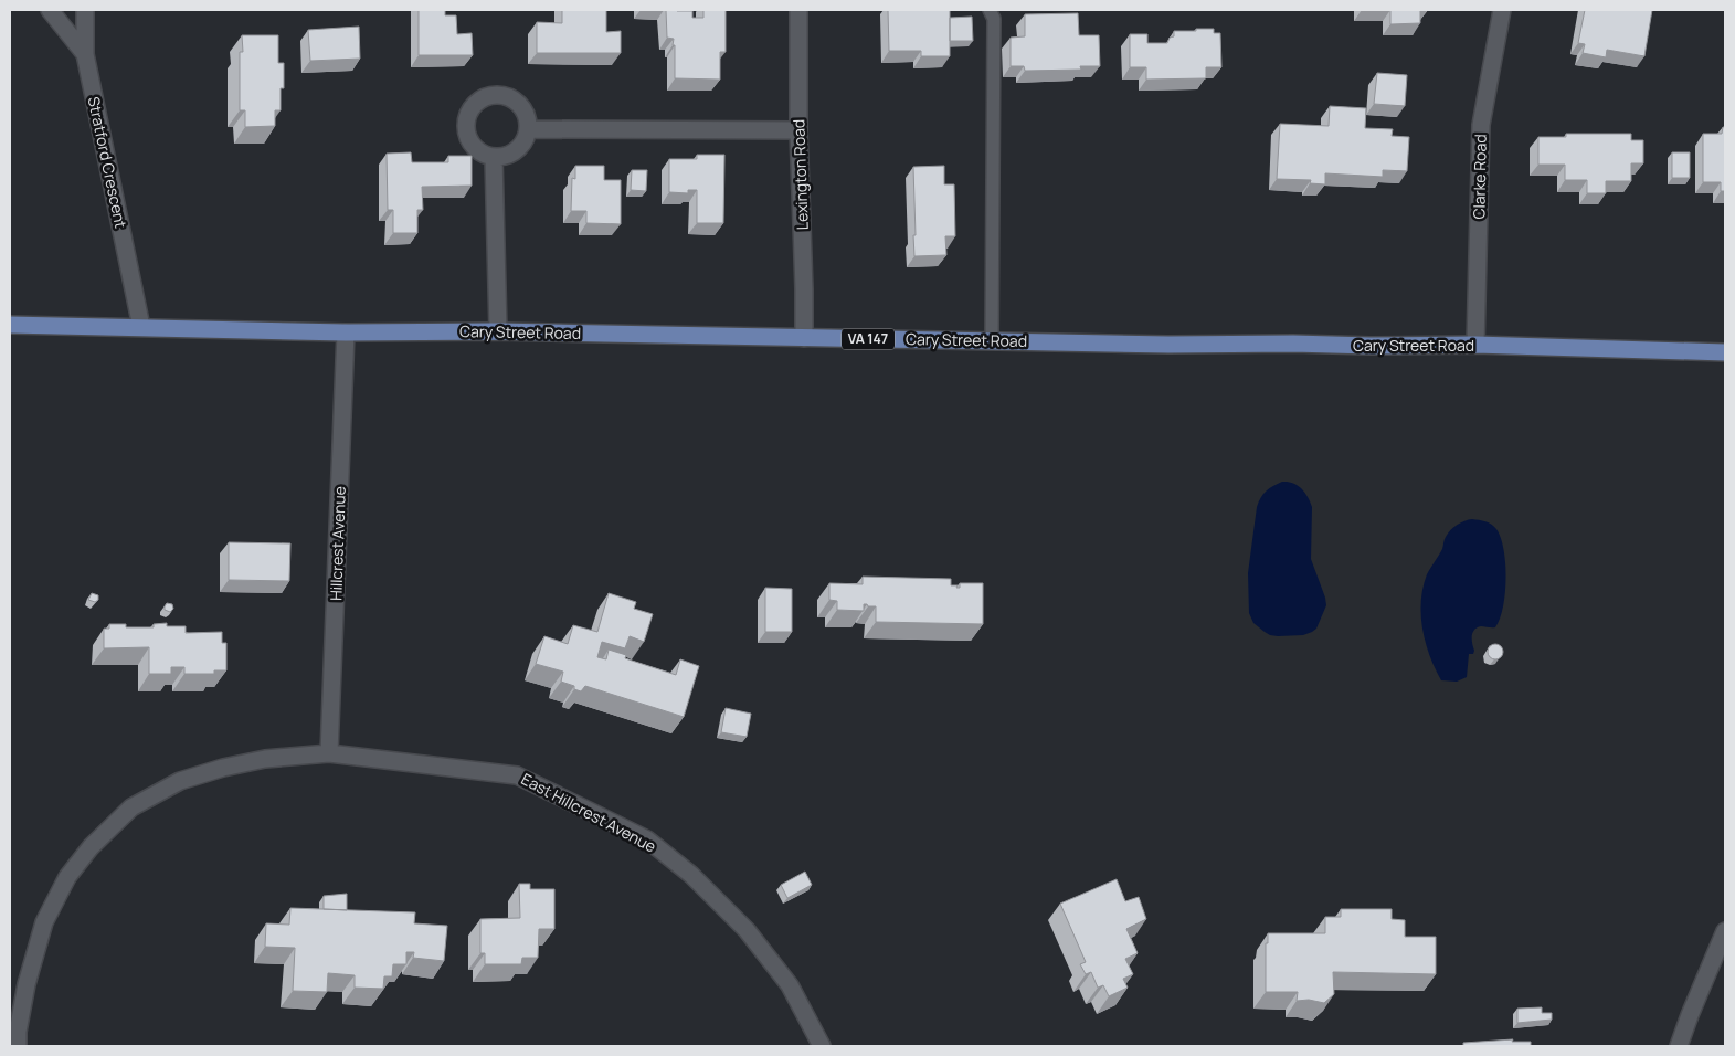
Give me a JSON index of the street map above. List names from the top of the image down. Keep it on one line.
{"streets":{"main road":["Cary Street Road","VA 147"],"street":["Stratford Crescent","Lexington Road","Clarke Road","Hillcrest Avenue","East Hillcrest Avenue"]},"crossings":[["Stratford Crescent","Cary Street Road"],["Lexington Road","Cary Street Road"],["Clarke Road","Cary Street Road"],["Cary Street Road","Hillcrest Avenue"],["Hillcrest Avenue","East Hillcrest Avenue"]]}
